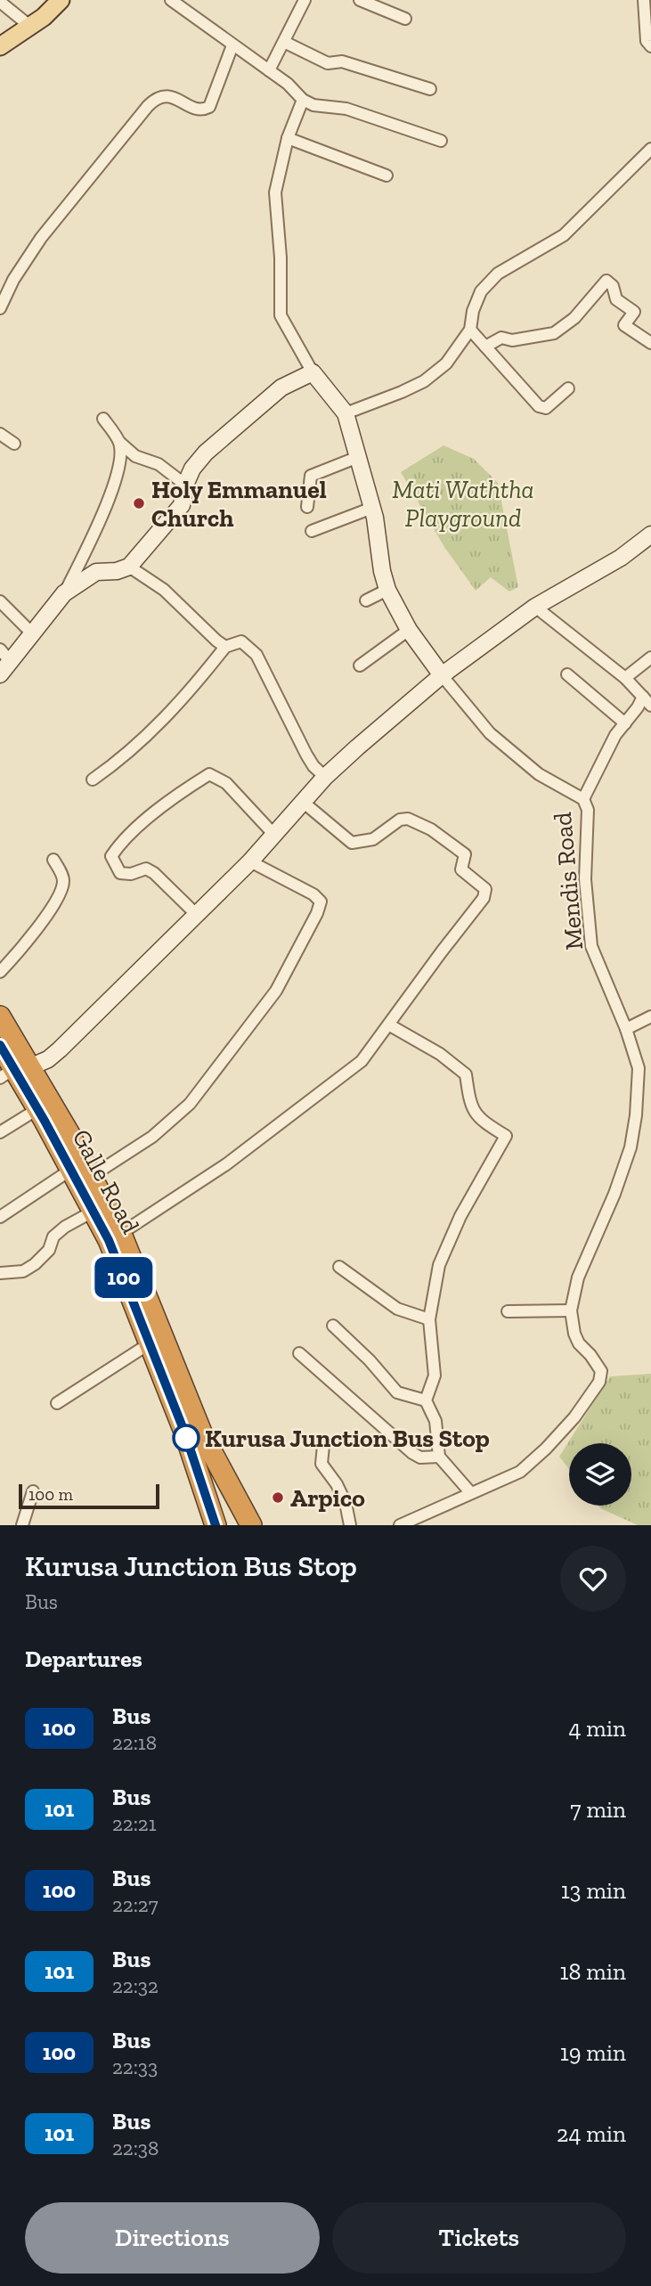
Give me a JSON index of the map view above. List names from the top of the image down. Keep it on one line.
{"streets":{"highway":["Galle Road"],"street":["Mendis Road"]},"parks":["Mati Waththa Playground"],"places":["Holy Emmanuel Church","Kurusa Junction Bus Stop","Arpico"],"lines":["bus line 100"],"scale_bar":"100 m","page":{"on_map":"100","scale":"100 m","heading":[["Kurusa Junction Bus Stop","Bus"],"Departures"],"list":[{"mark":"100","name":"Bus","note":"22:18","value":"4 min"},{"mark":"101","name":"Bus","note":"22:21","value":"7 min"},{"mark":"100","name":"Bus","note":"22:27","value":"13 min"},{"mark":"101","name":"Bus","note":"22:32","value":"18 min"},{"mark":"100","name":"Bus","note":"22:33","value":"19 min"},{"mark":"101","name":"Bus","note":"22:38","value":"24 min"}],"buttons":["Directions","Tickets"]}}
